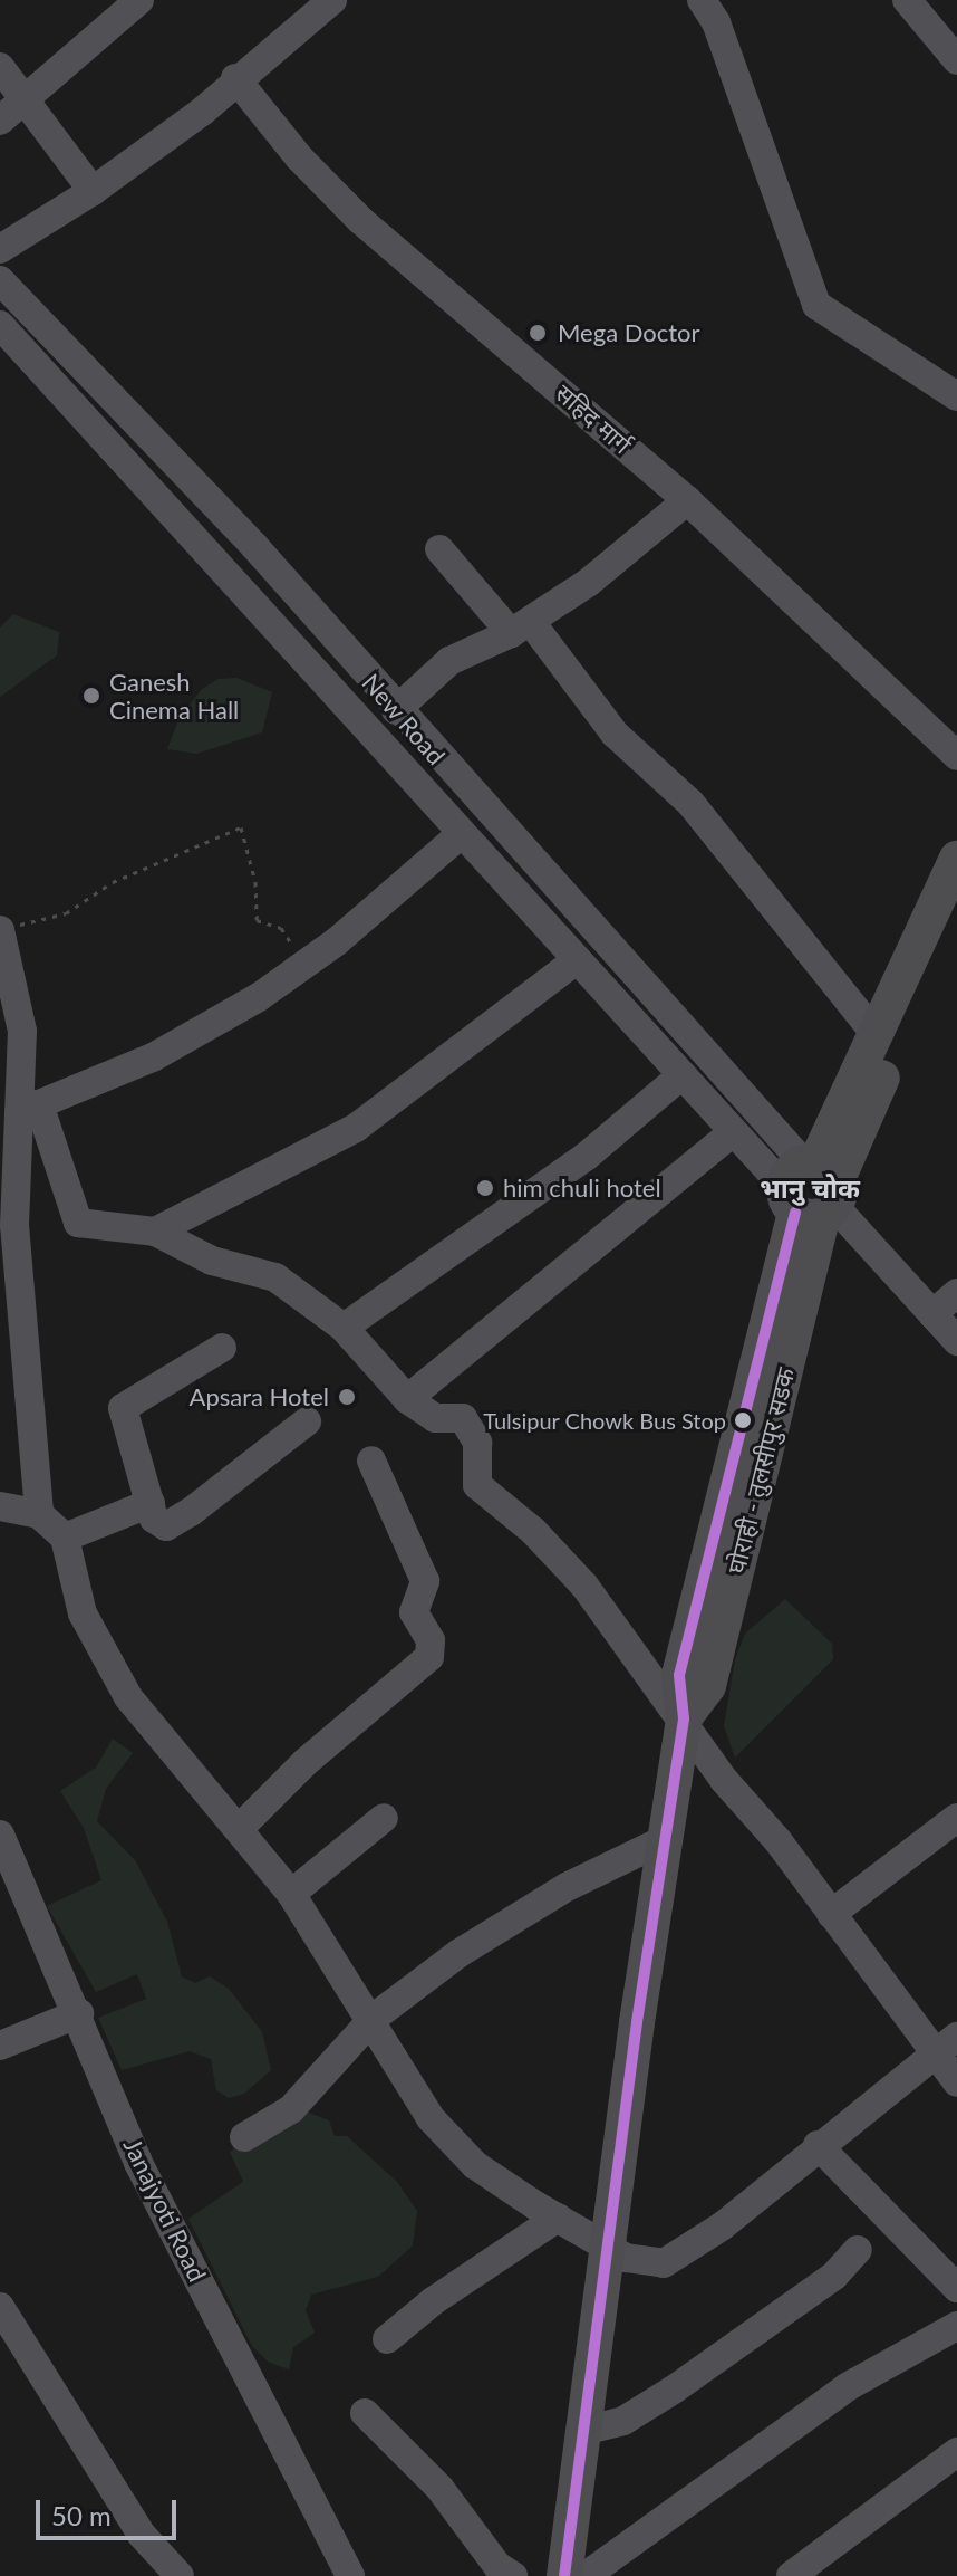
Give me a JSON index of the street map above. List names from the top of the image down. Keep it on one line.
{"streets":{"main road":["घोराही - तुलसीपुर सडक"],"street":["सहिद मार्ग","New Road","Janajyoti Road"]},"crossings":[["New Road","घोराही - तुलसीपुर सडक"]],"districts":["भानु चोक"],"places":["Mega Doctor","Ganesh Cinema Hall","him chuli hotel","Apsara Hotel","Tulsipur Chowk Bus Stop"],"scale_bar":"50 m"}
